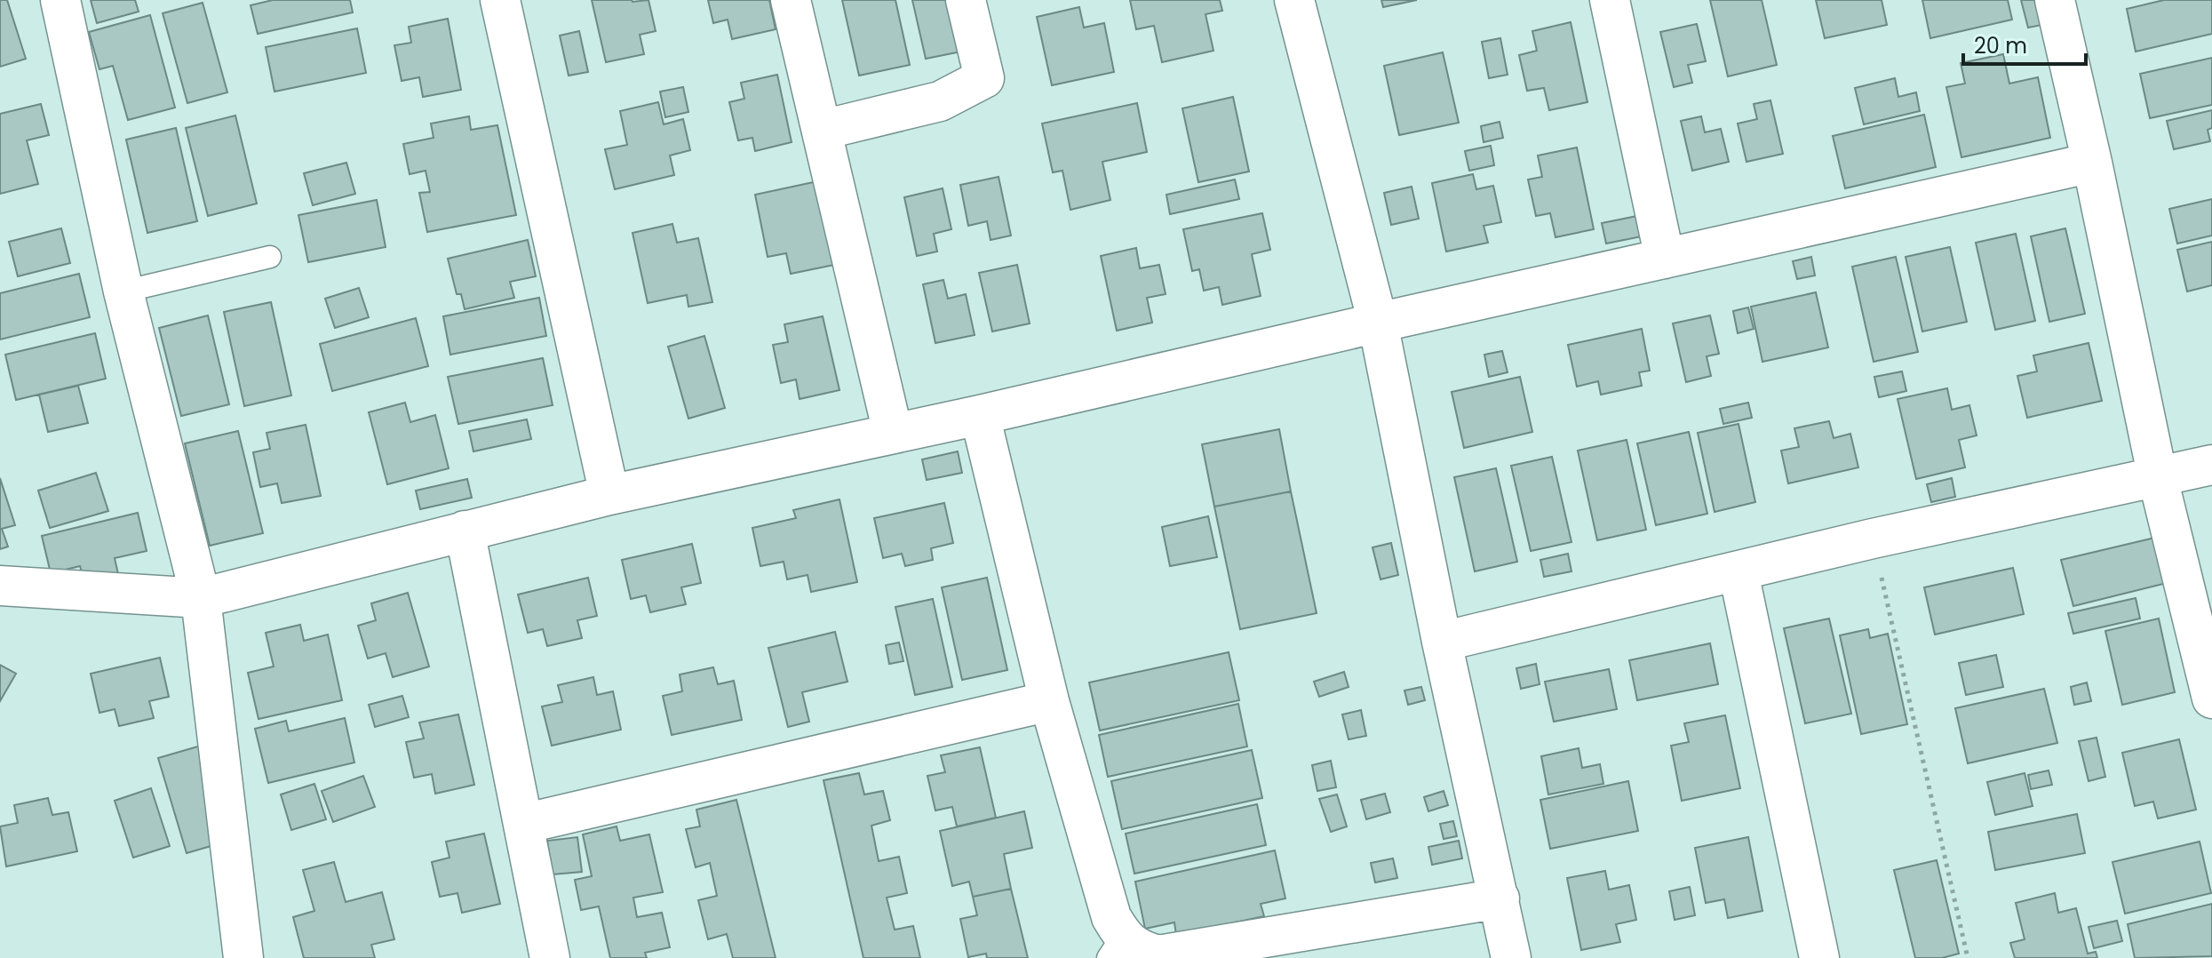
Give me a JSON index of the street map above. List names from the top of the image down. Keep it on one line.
{"scale_bar":"20 m"}
